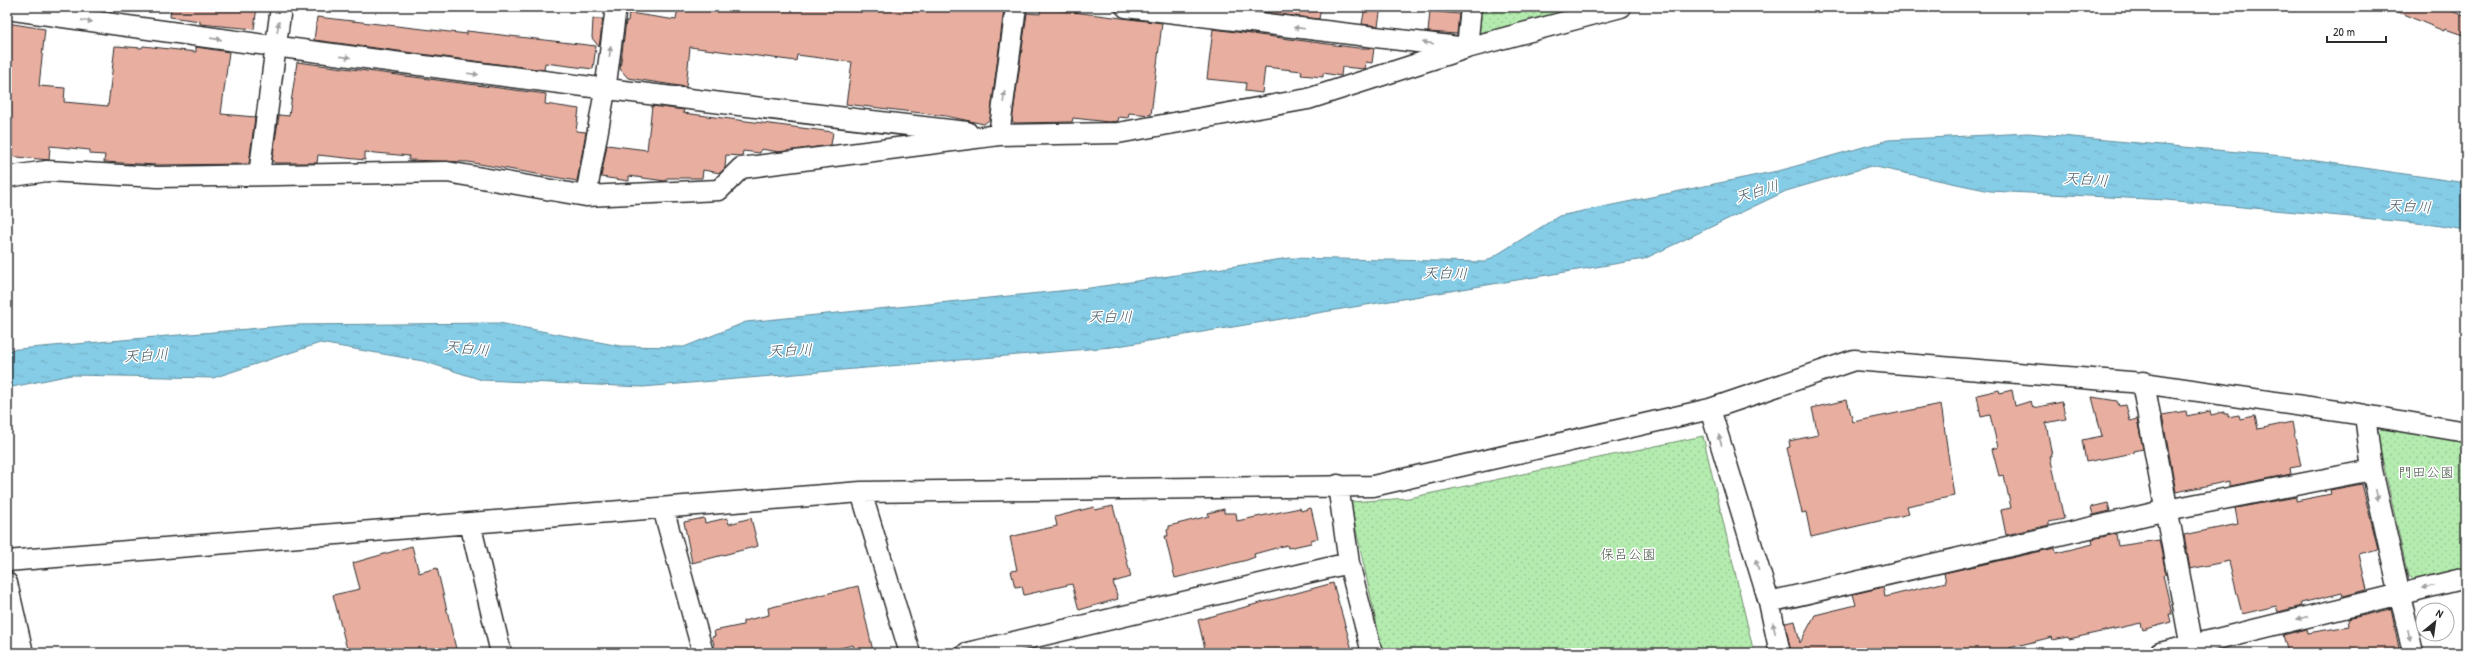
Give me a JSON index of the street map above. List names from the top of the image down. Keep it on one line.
{"water":["天白川"],"parks":["門田公園","保呂公園"],"scale_bar":"20 m","north":"top right"}
